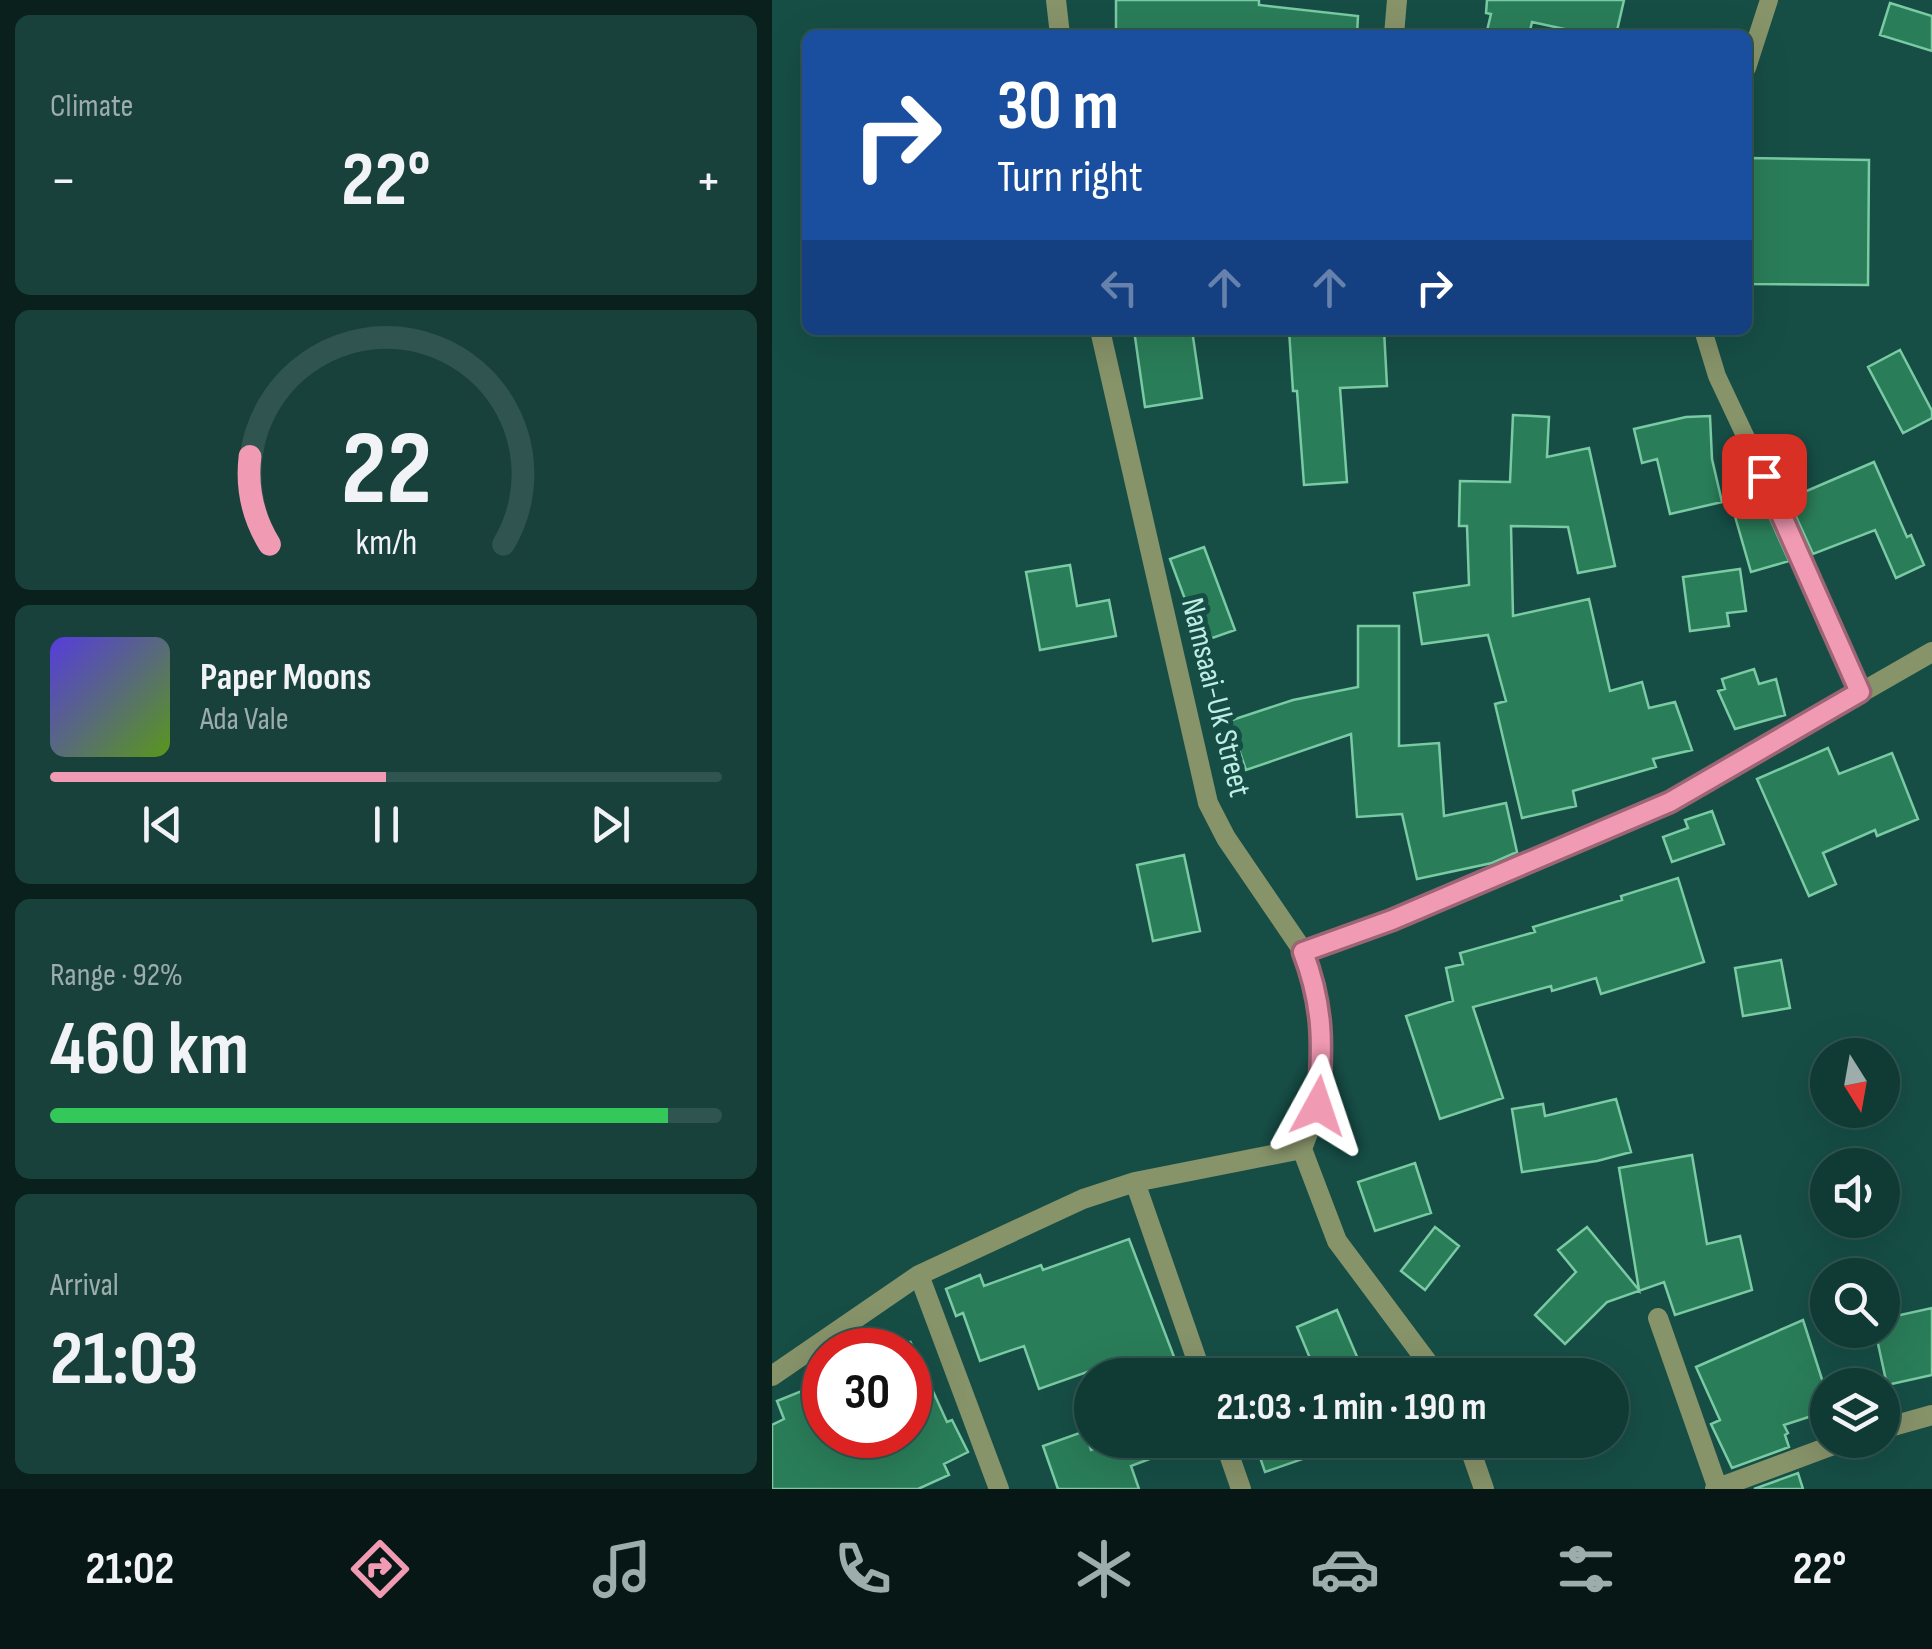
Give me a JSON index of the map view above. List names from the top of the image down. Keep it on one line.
{"streets":{"street":["Namsaai-Uk Street"]},"north":"bottom","page":{"tile":["Climate",["Range · 92%","460 km"],["Arrival","21:03"]],"turn":["30 m","Turn right"],"heat":["−","22°","+"],"song":["Paper Moons","Ada Vale"],"limit":"30","trip":"21:03 · 1 min · 190 m","tabs":["21:02","22°"],"gauge":["22","km/h"]}}
